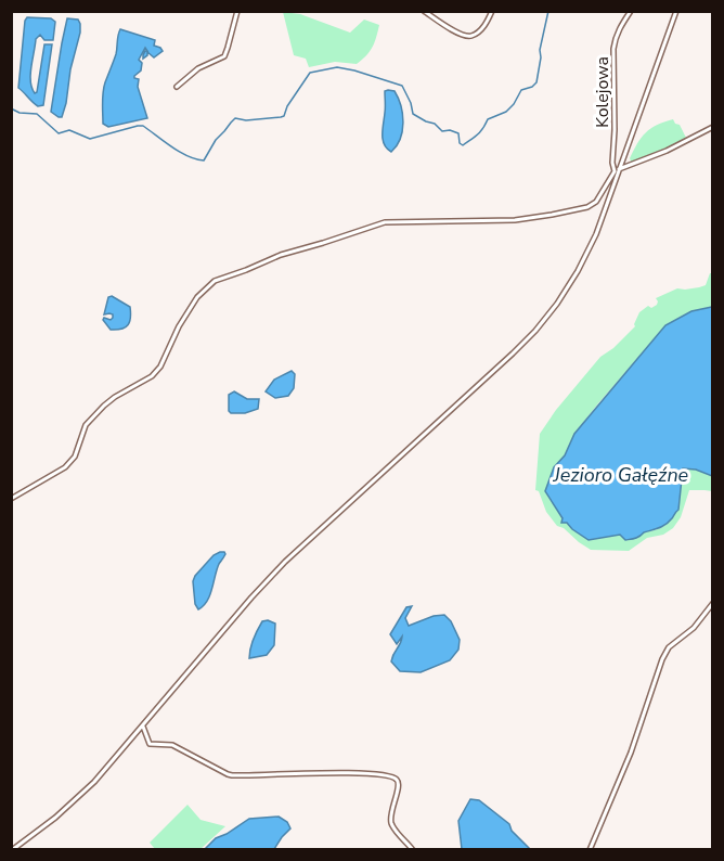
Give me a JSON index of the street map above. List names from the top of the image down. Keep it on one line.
{"streets":{"street":["Kolejowa"]},"water":["Jezioro Gałęźne"]}
